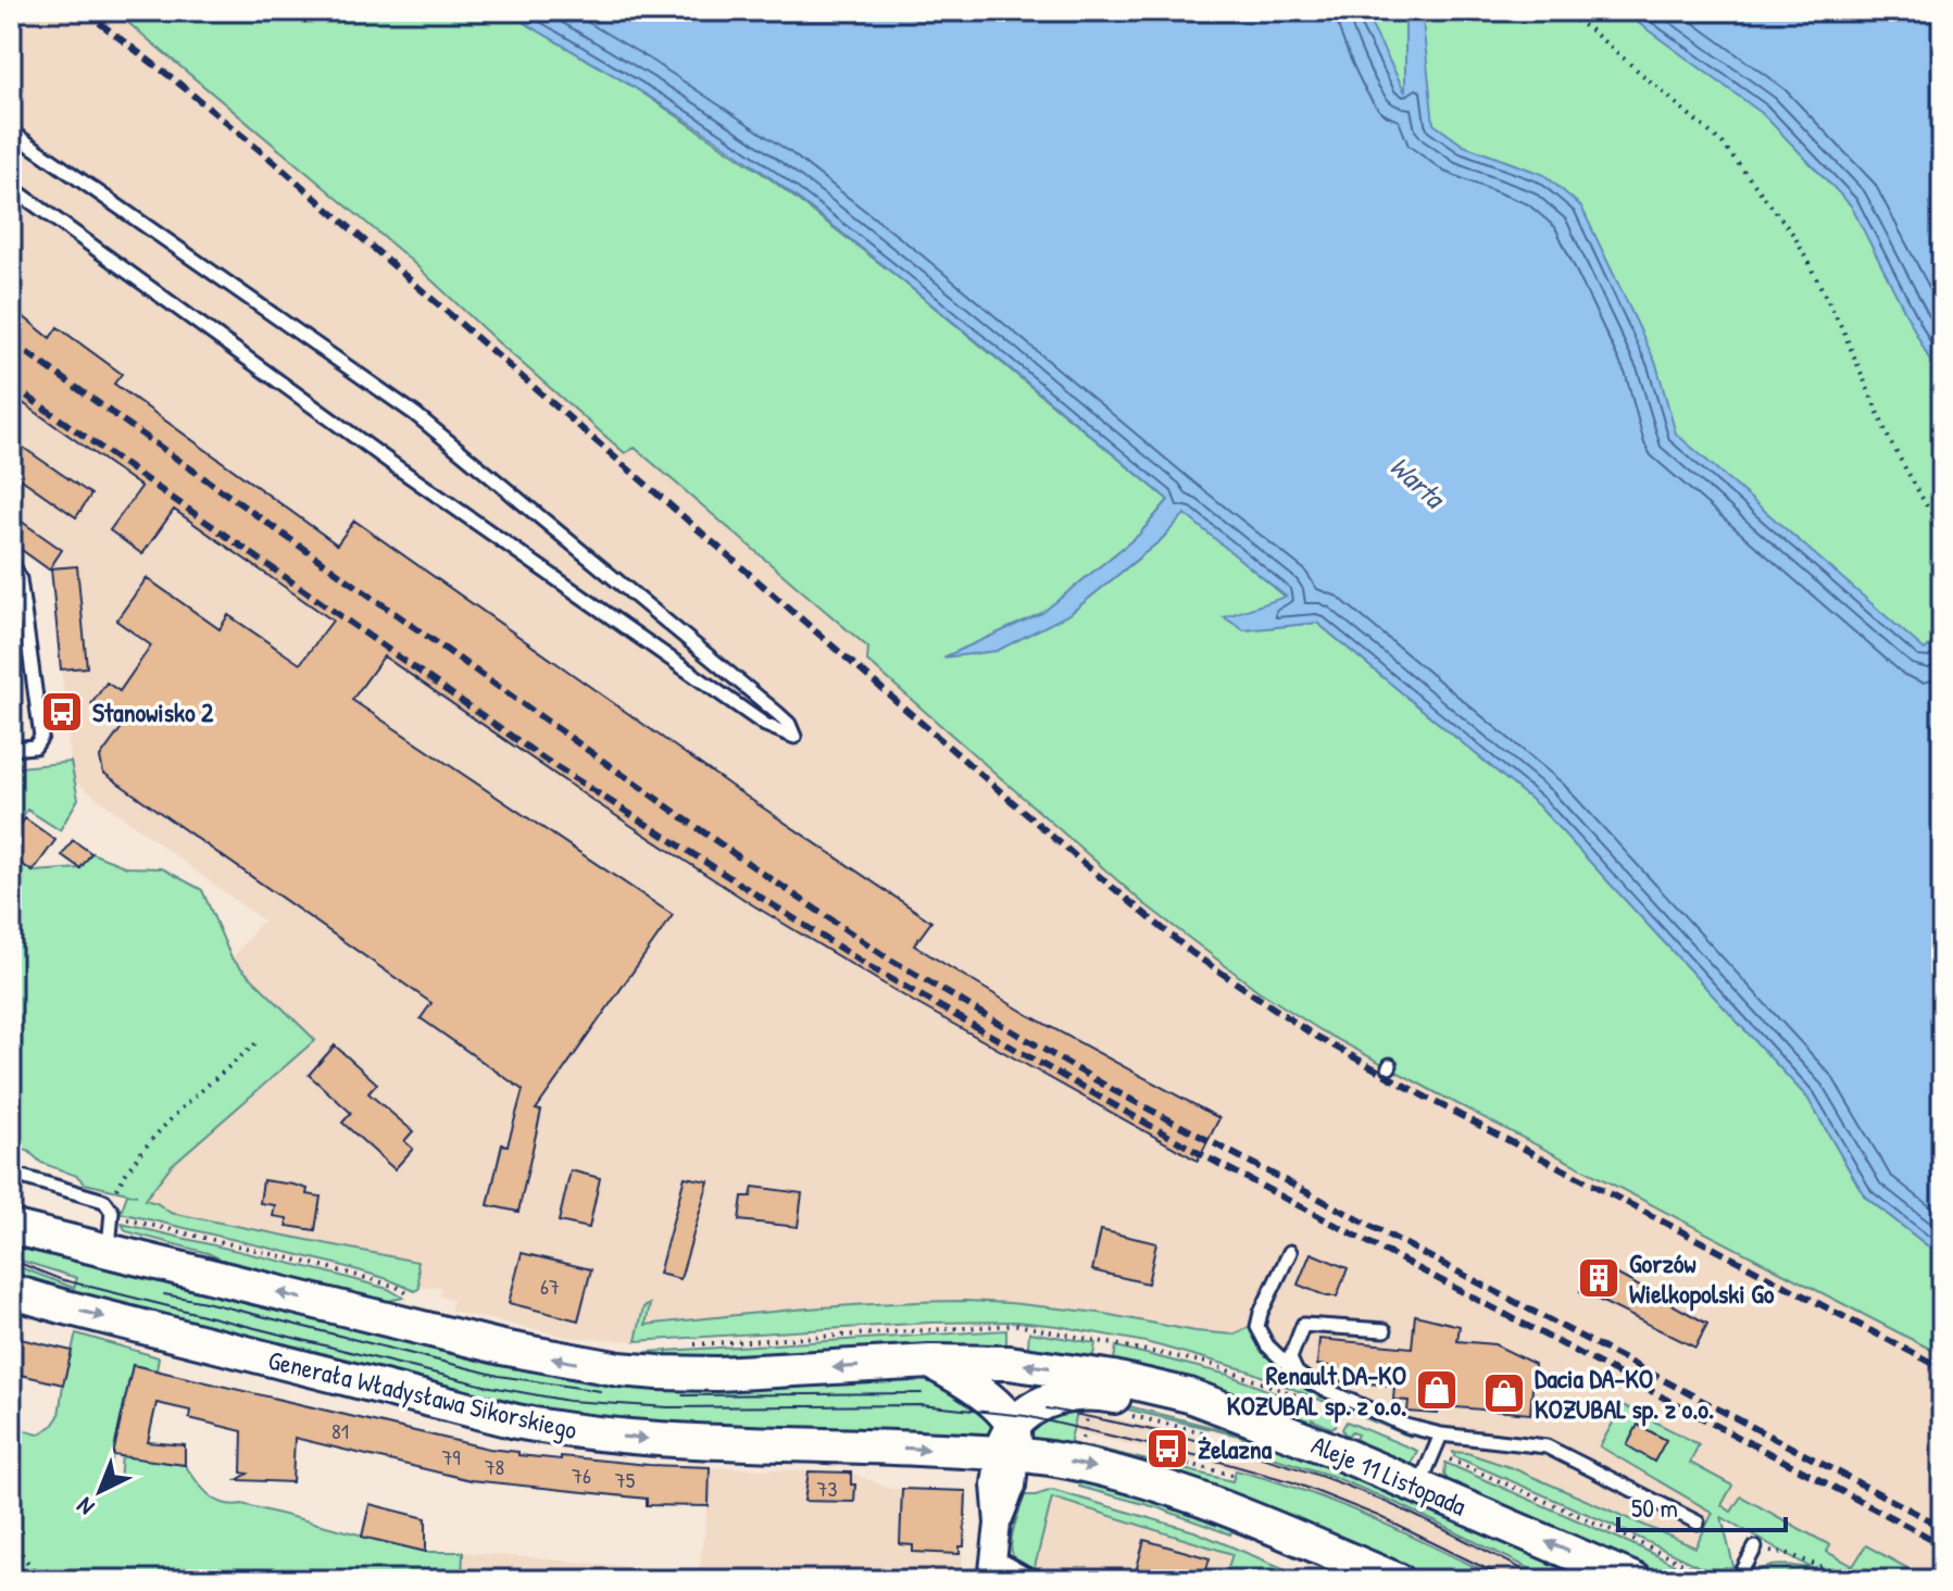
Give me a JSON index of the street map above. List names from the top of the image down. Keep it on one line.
{"streets":{"main road":["Generała Władysława Sikorskiego","Aleje 11 Listopada"]},"water":["Warta"],"places":{"bus stop":["Stanowisko 2","Żelazna"],"building":["Gorzów Wielkopolski Go"],"shop":["Renault DA-KO KOZUBAL sp. z o.o.","Dacia DA-KO KOZUBAL sp. z o.o."]},"house_numbers":["67","81","79","78","76","75","73"],"scale_bar":"50 m","north":"bottom left"}
